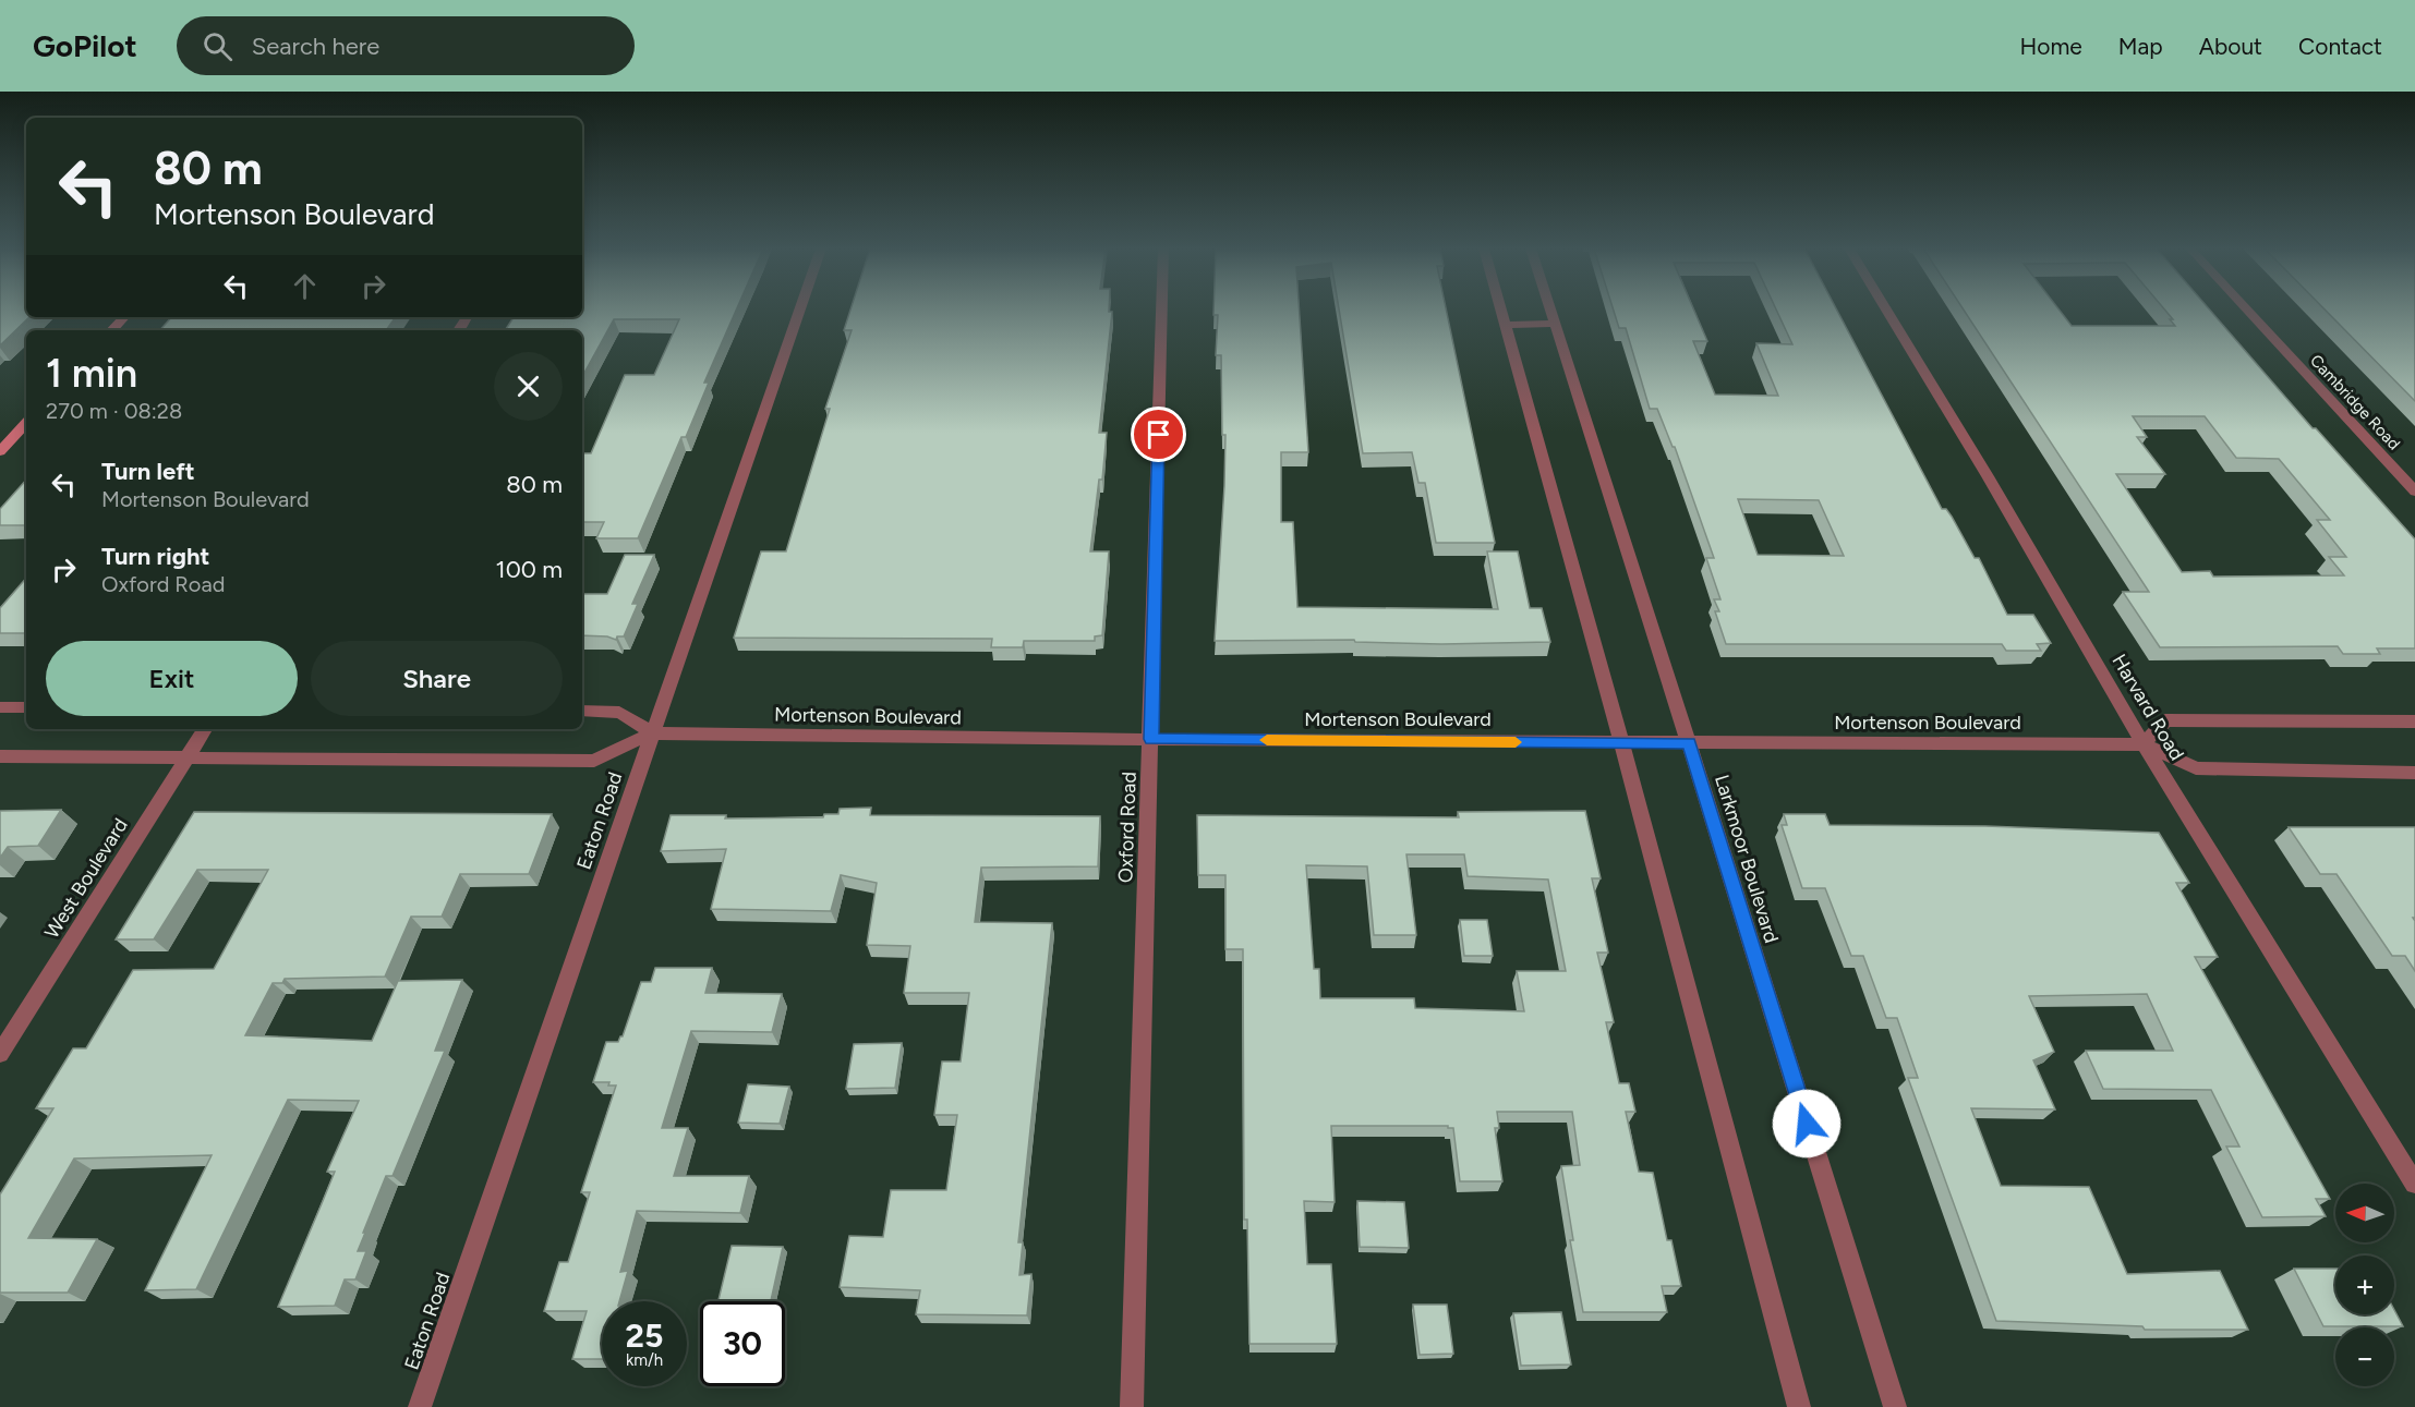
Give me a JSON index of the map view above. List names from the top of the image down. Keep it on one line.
{"streets":{"street":["Cambridge Road","Harvard Road","Mortenson Boulevard","Eaton Road","Oxford Road","Larkmoor Boulevard","West Boulevard"]},"crossings":[["Harvard Road","Mortenson Boulevard"],["Mortenson Boulevard","Eaton Road"],["Mortenson Boulevard","Oxford Road"],["Mortenson Boulevard","Larkmoor Boulevard"],["Mortenson Boulevard","West Boulevard"]],"north":"left","page":{"header":"GoPilot","search":"Search here","nav":["Home","Map","About","Contact"],"turn":["80 m","Mortenson Boulevard"],"heading":["1 min","270 m · 08:28"],"list":[{"name":"Turn left","note":"Mortenson Boulevard","value":"80 m"},{"name":"Turn right","note":"Oxford Road","value":"100 m"}],"buttons":["Exit","Share"],"map_buttons":["+","−"],"speed":"25 km/h","limit":"30"}}
